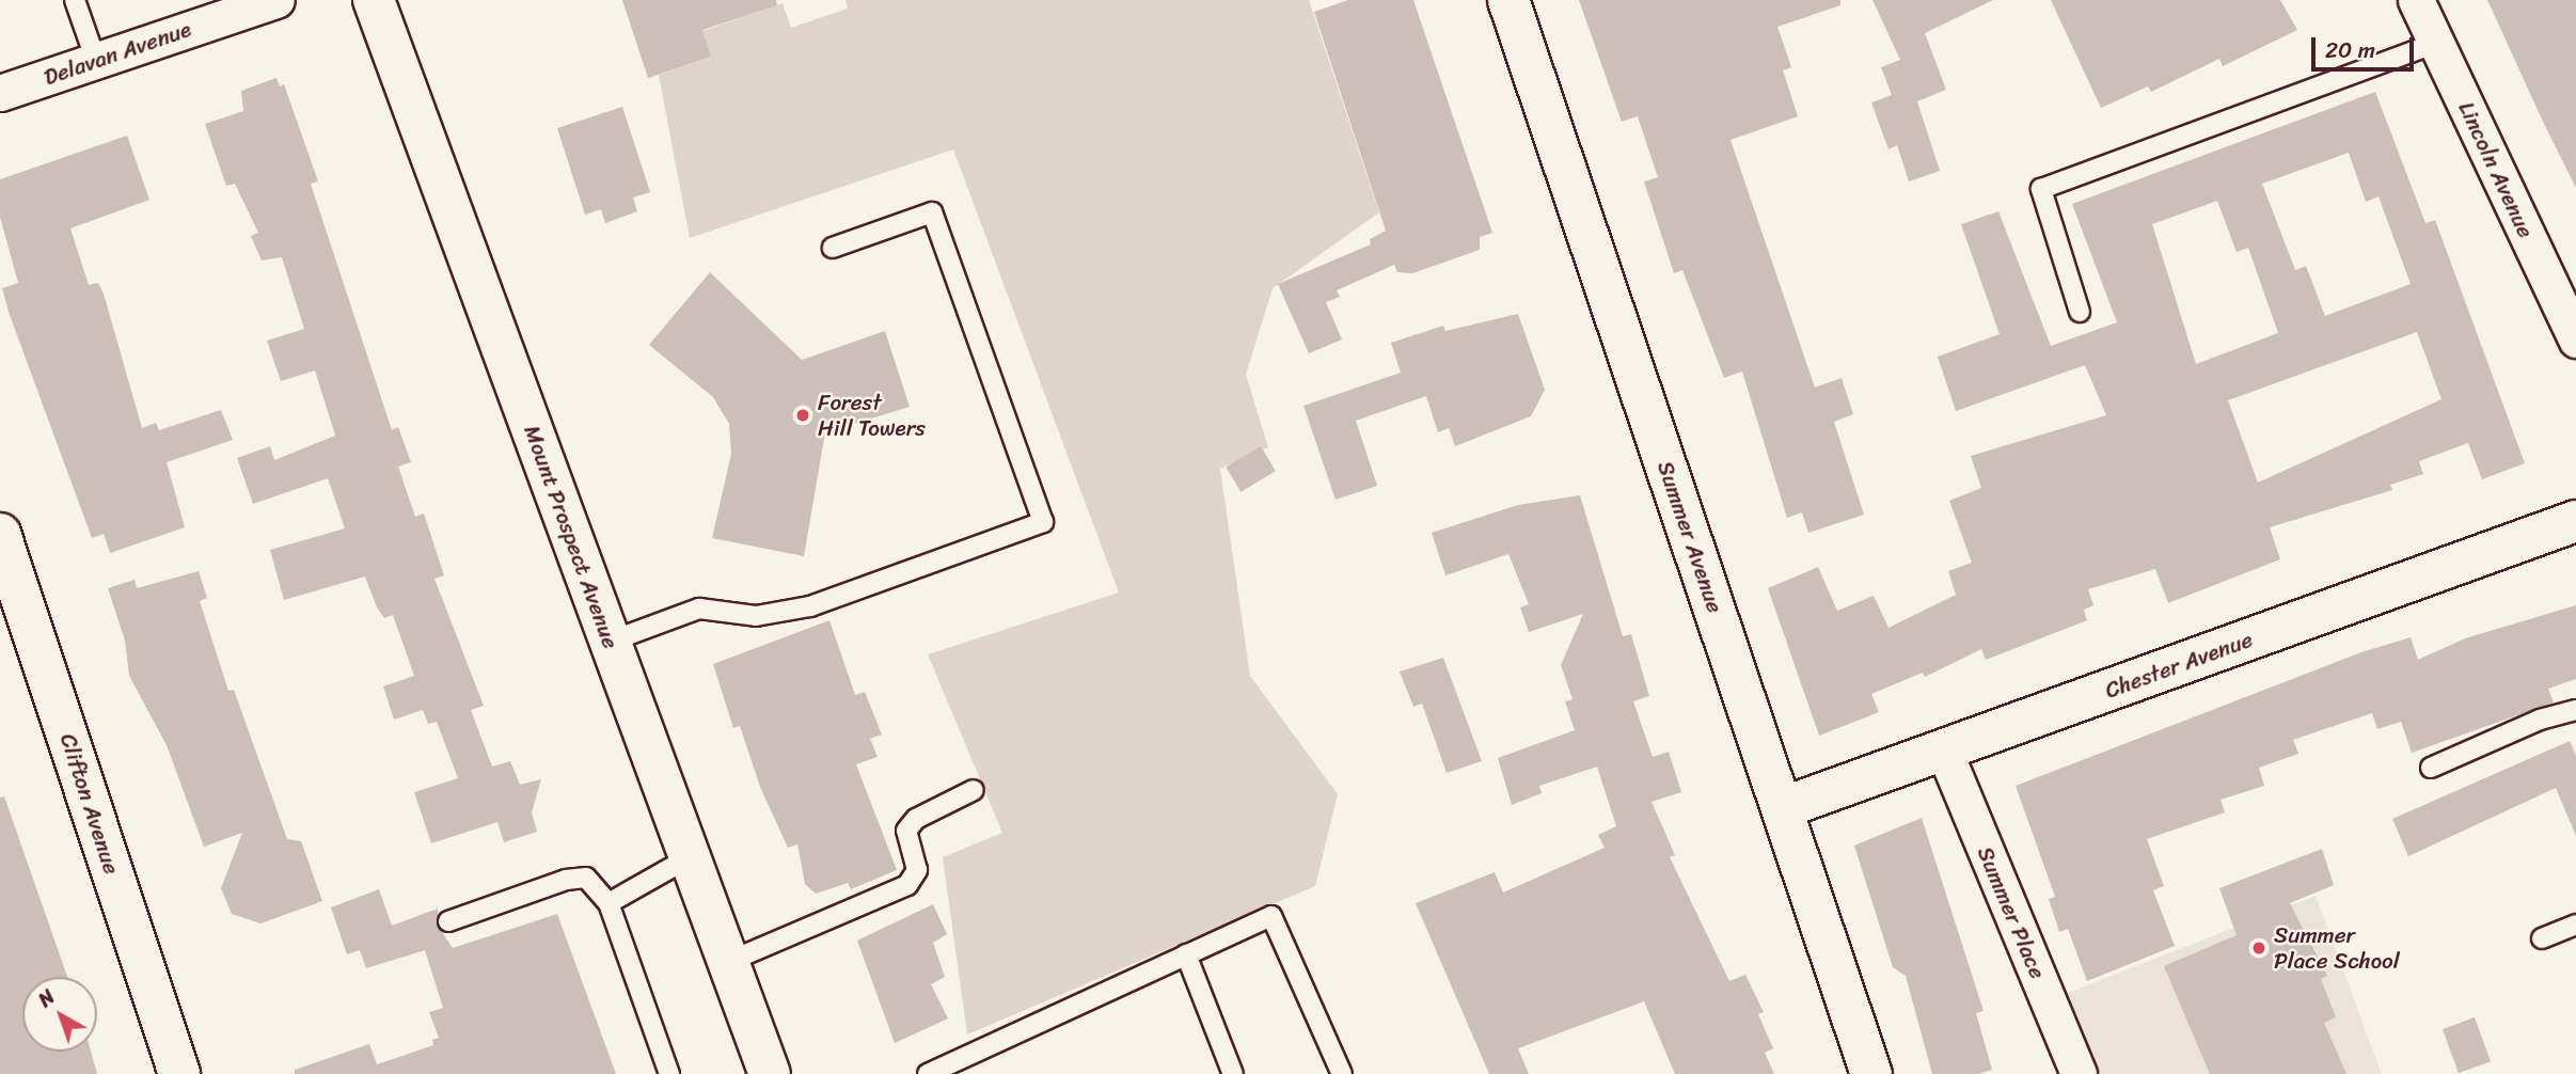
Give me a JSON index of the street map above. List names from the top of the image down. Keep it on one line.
{"streets":{"street":["Delavan Avenue","Lincoln Avenue","Mount Prospect Avenue","Summer Avenue","Chester Avenue","Clifton Avenue","Summer Place"]},"crossings":[["Summer Avenue","Chester Avenue"],["Chester Avenue","Summer Place"]],"places":["Forest Hill Towers","Summer Place School"],"scale_bar":"20 m","north":"top left"}
